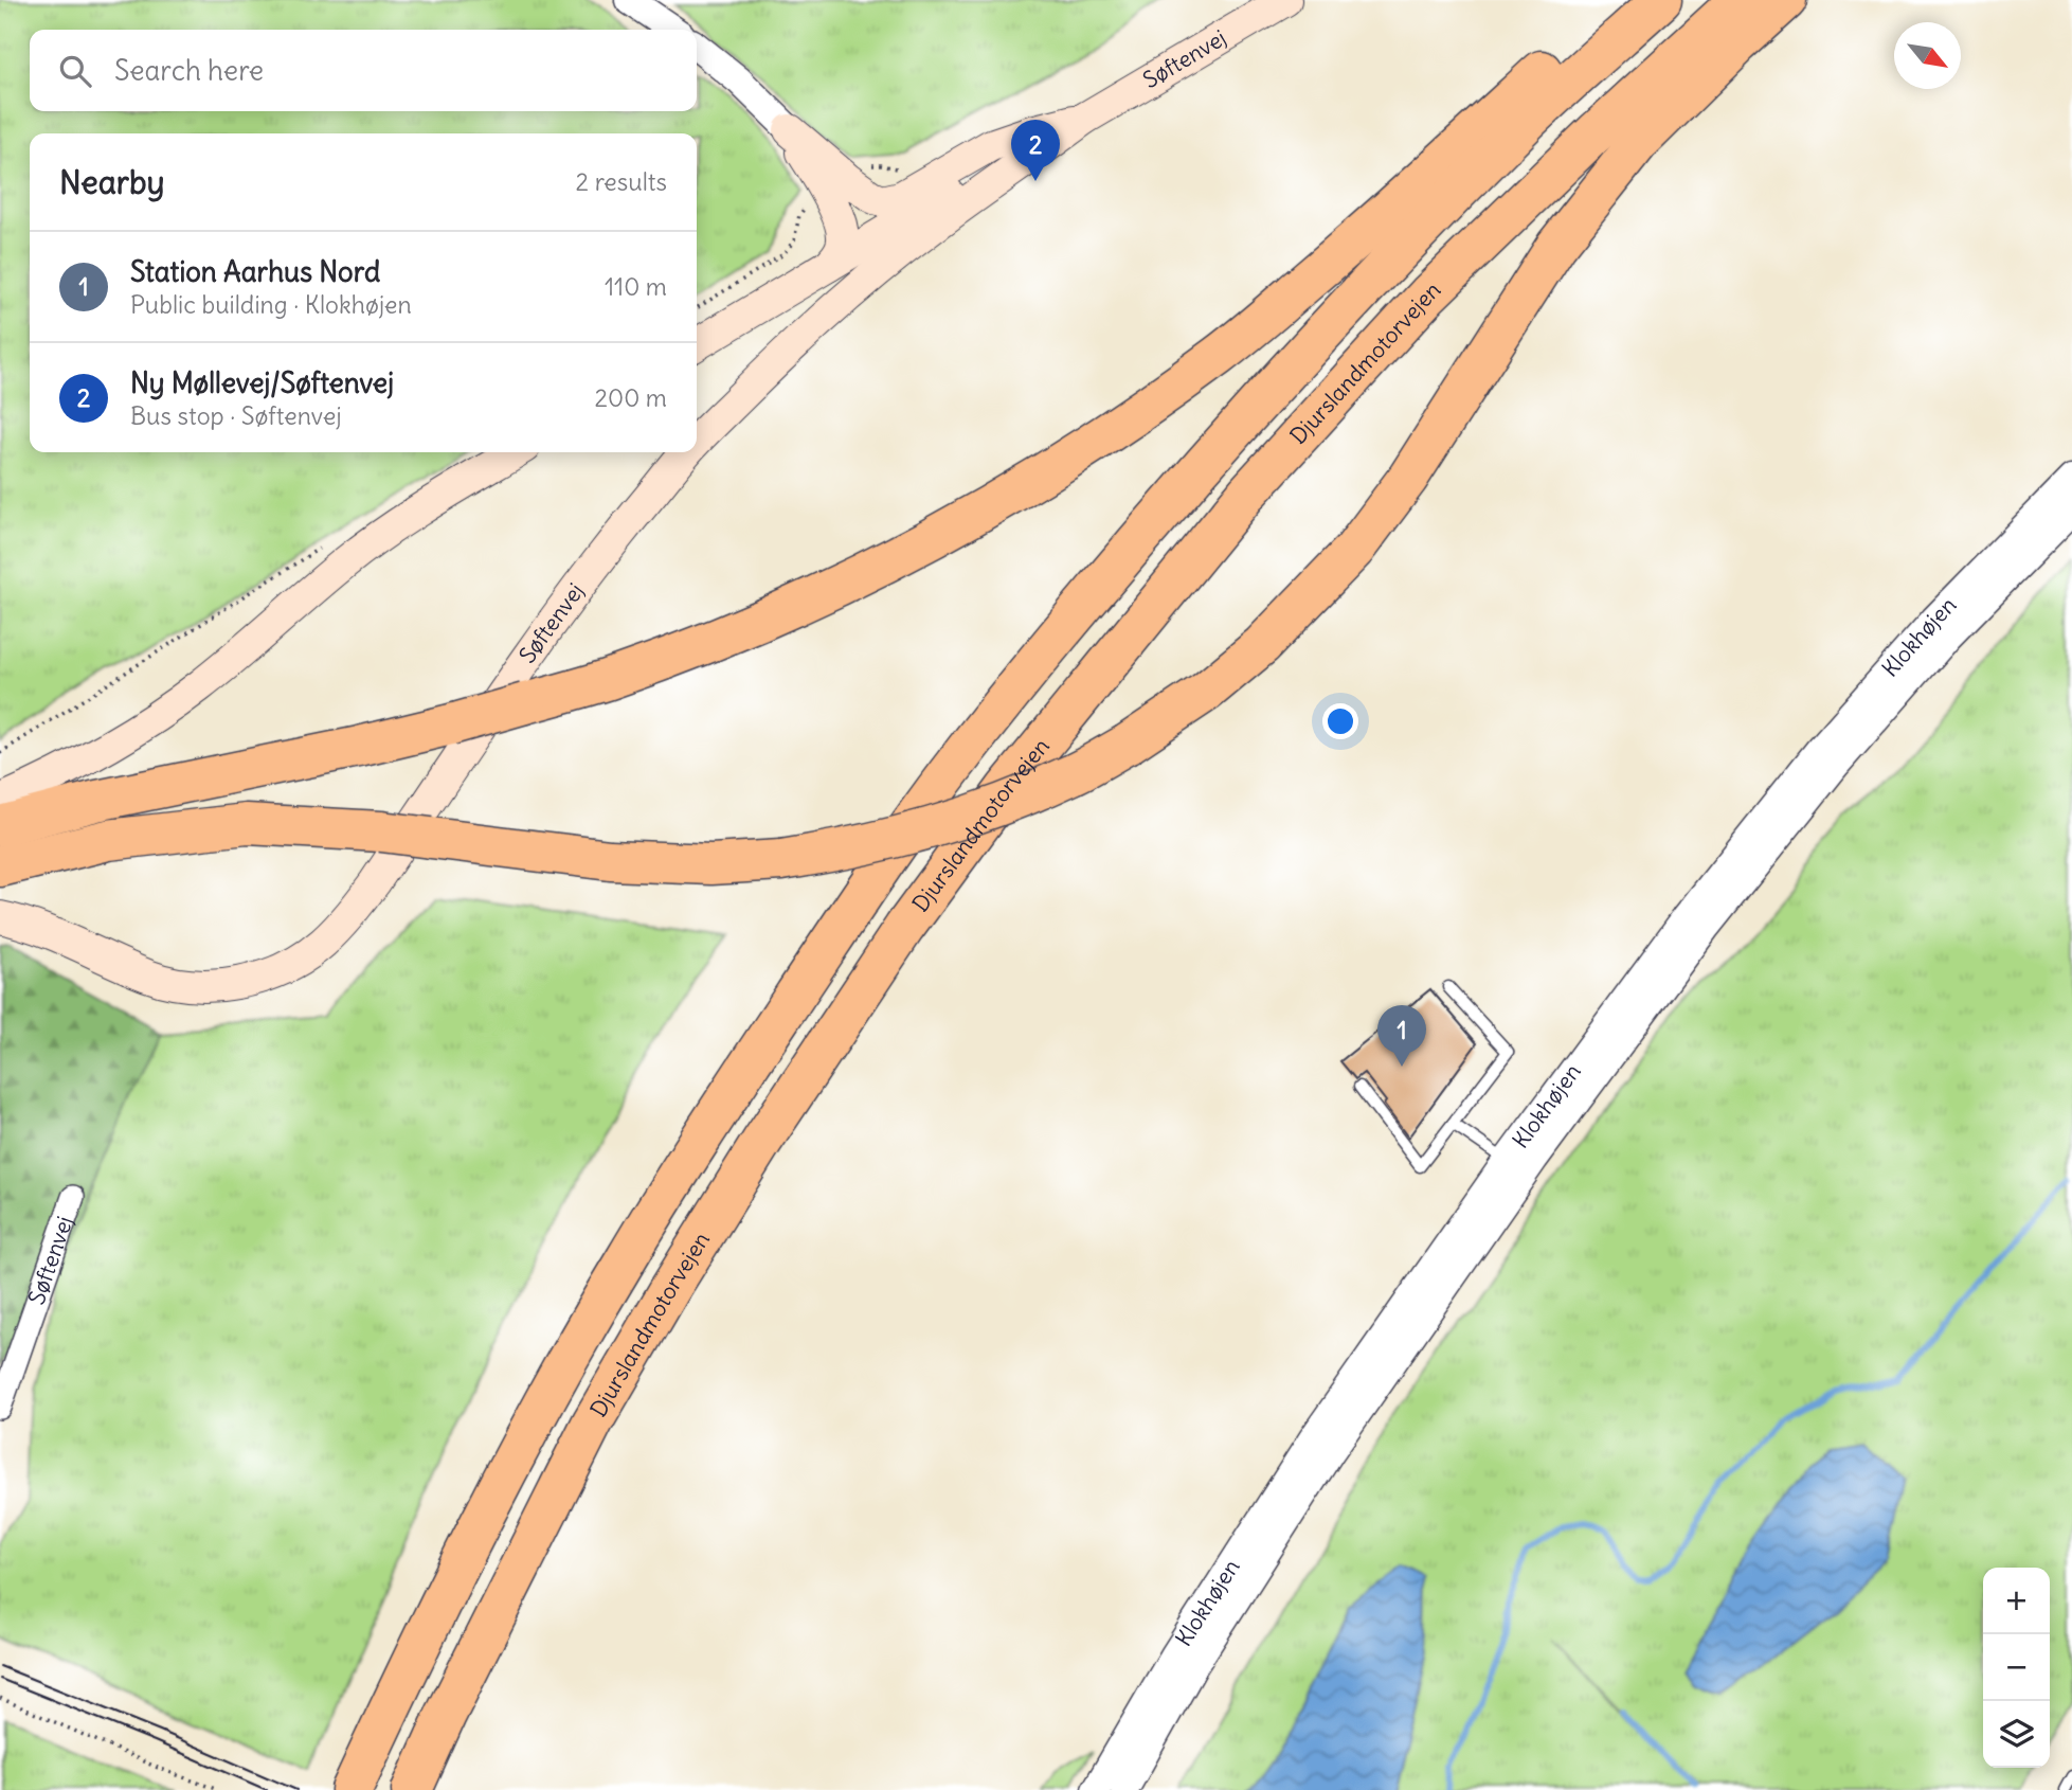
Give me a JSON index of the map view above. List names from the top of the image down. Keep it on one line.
{"streets":{"highway":["Djurslandmotorvejen"],"main road":["Søftenvej"],"street":["Klokhøjen"]},"north":"bottom right","page":{"search":"Search here","pins":["2","1"],"heading":["Nearby","2 results"],"list":[{"mark":"1","name":"Station Aarhus Nord","note":"Public building · Klokhøjen","value":"110 m"},{"mark":"2","name":"Ny Møllevej/Søftenvej","note":"Bus stop · Søftenvej","value":"200 m"}],"map_buttons":["+","−"]}}
